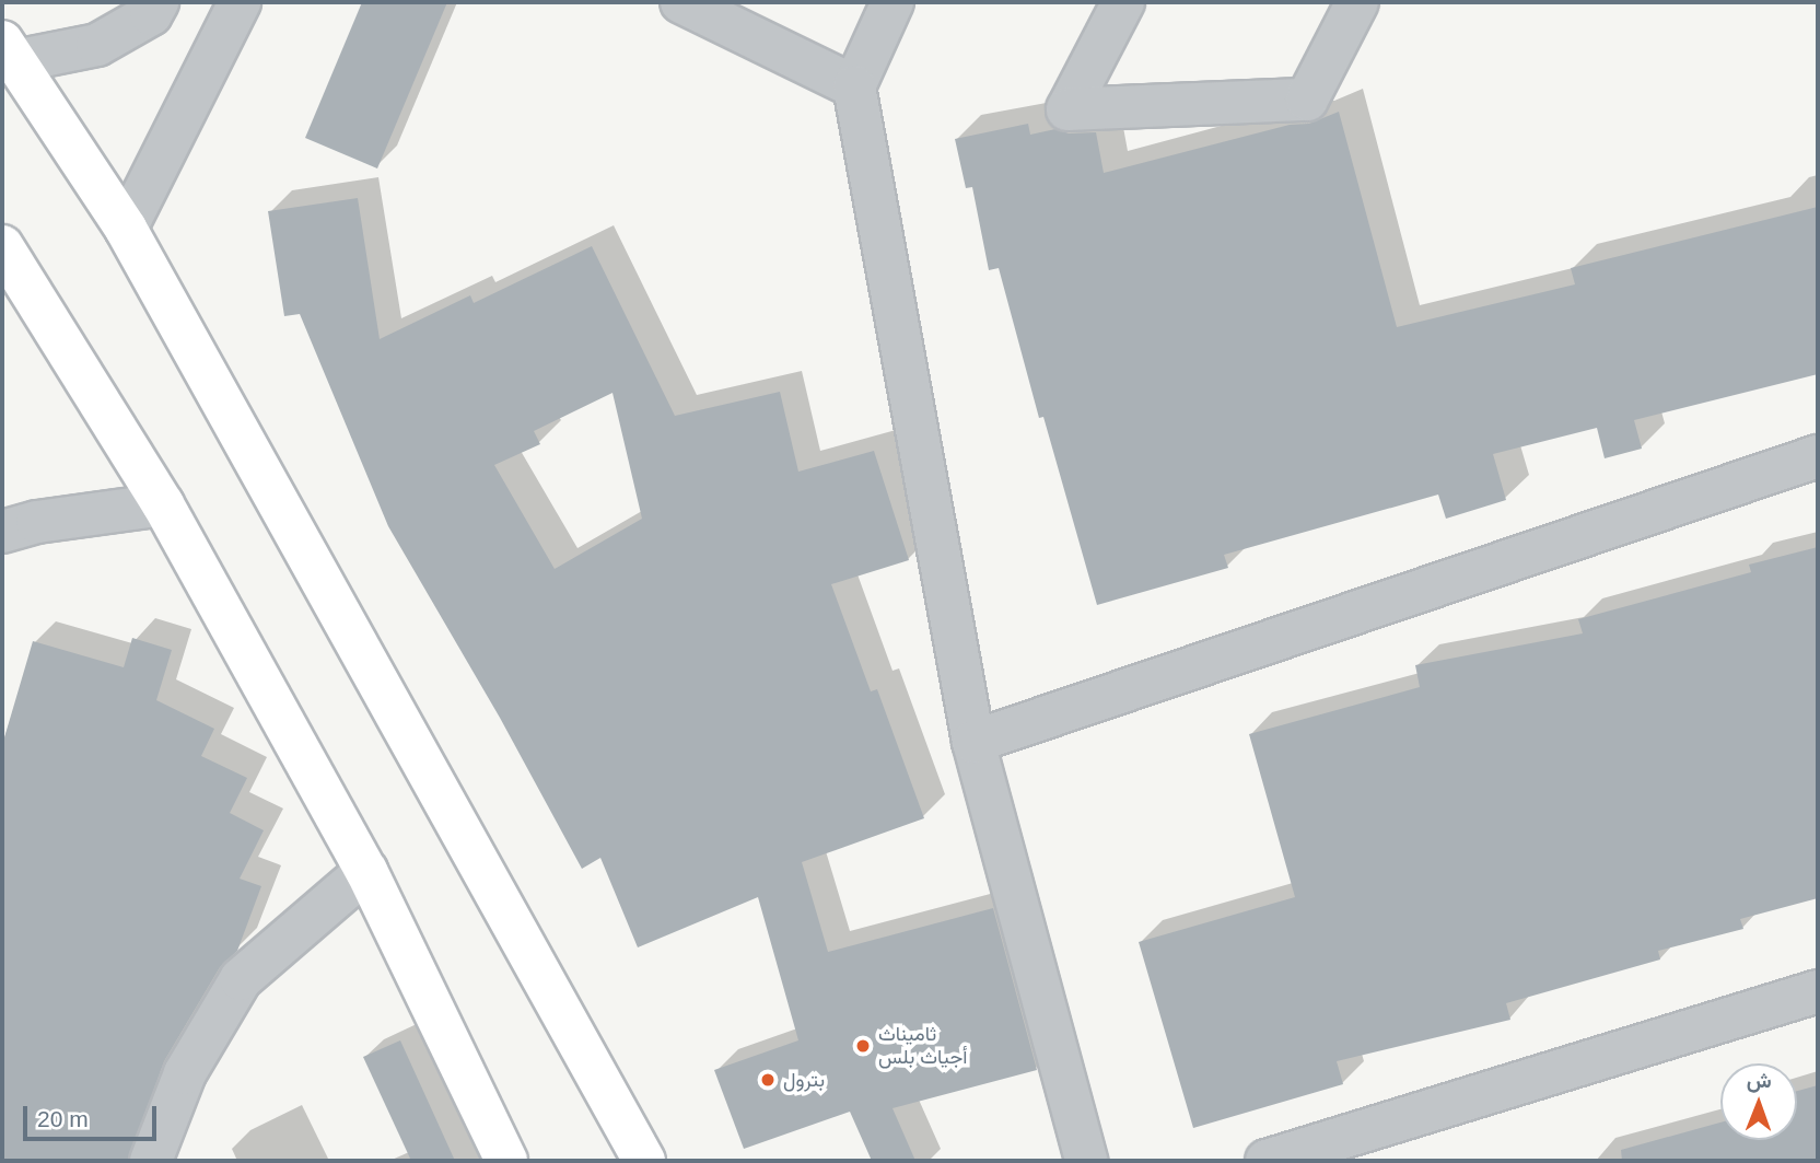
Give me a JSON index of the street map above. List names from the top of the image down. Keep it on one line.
{"places":["ثاميناث أجياث بلس","بترول"],"scale_bar":"20 m","north":"top"}
